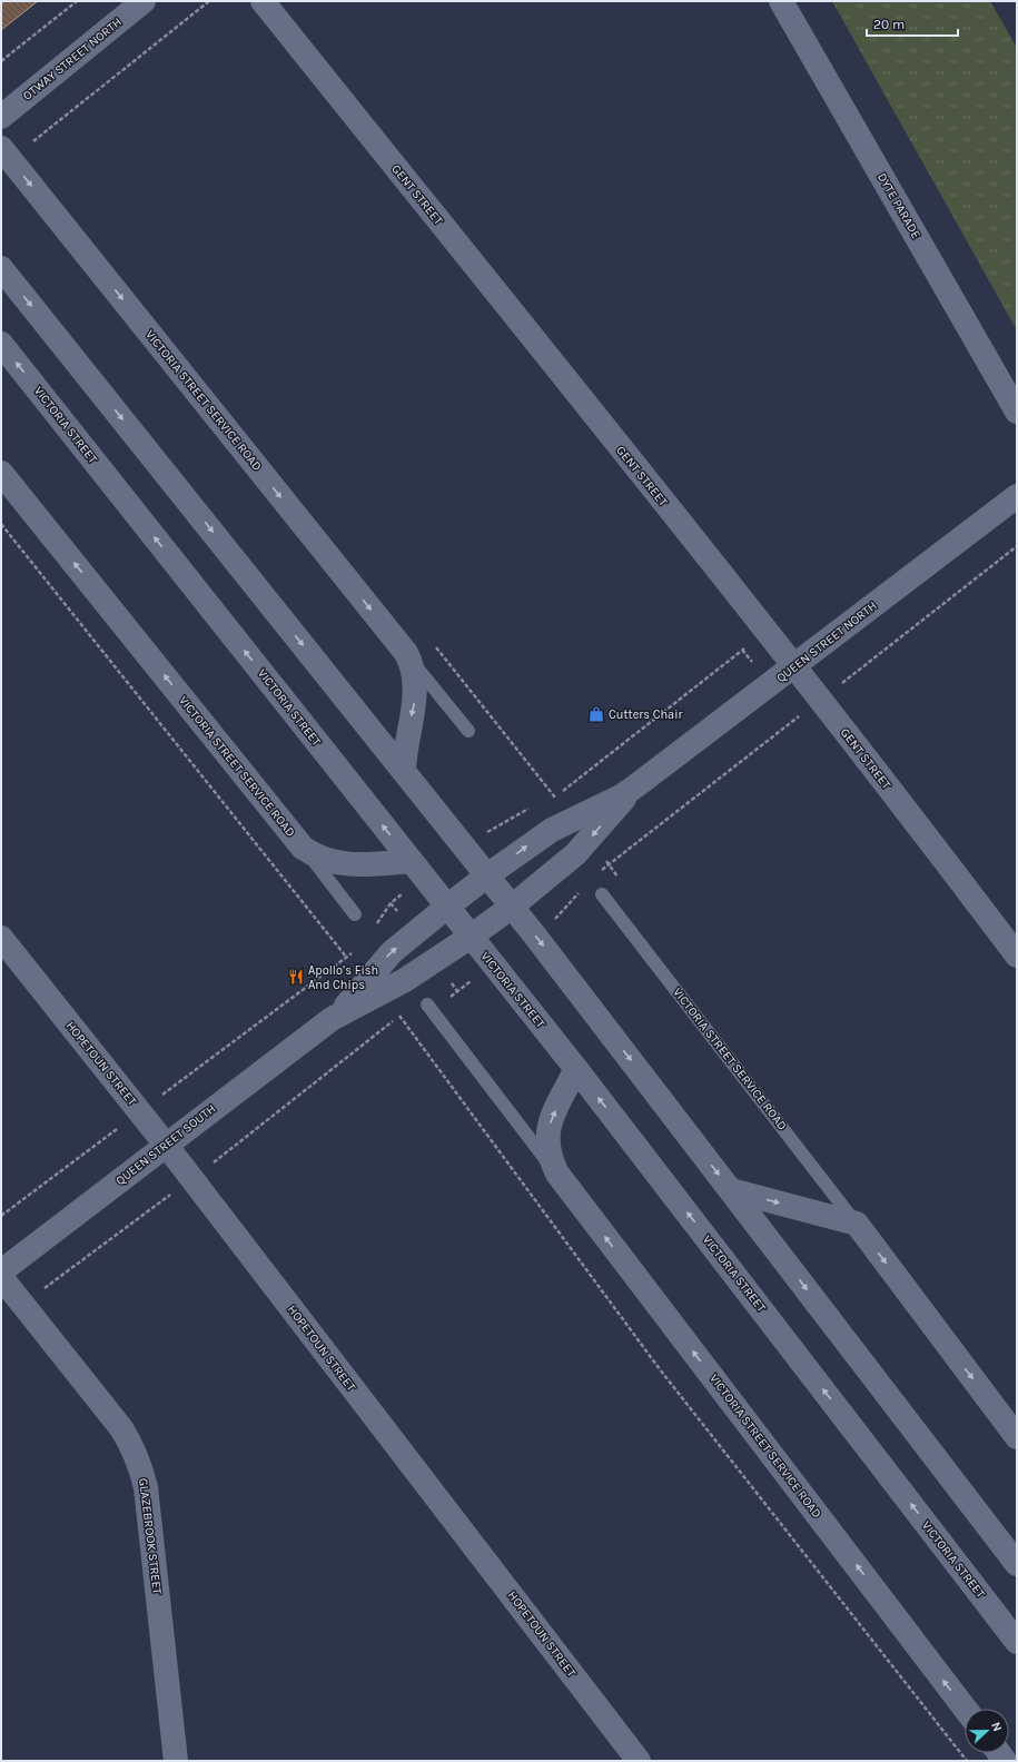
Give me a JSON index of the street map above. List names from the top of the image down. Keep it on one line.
{"streets":{"street":["OTWAY STREET NORTH","GENT STREET","DYTE PARADE","VICTORIA STREET SERVICE ROAD","VICTORIA STREET","QUEEN STREET NORTH","HOPETOUN STREET","QUEEN STREET SOUTH","GLAZEBROOK STREET"]},"crossings":[["GENT STREET","QUEEN STREET NORTH"],["VICTORIA STREET SERVICE ROAD","VICTORIA STREET"],["VICTORIA STREET","QUEEN STREET NORTH"],["VICTORIA STREET","QUEEN STREET SOUTH"],["QUEEN STREET NORTH","QUEEN STREET SOUTH"],["HOPETOUN STREET","QUEEN STREET SOUTH"]],"places":{"shop":["Cutters Chair"],"restaurant":["Apollo’s Fish And Chips"]},"scale_bar":"20 m","north":"right"}
